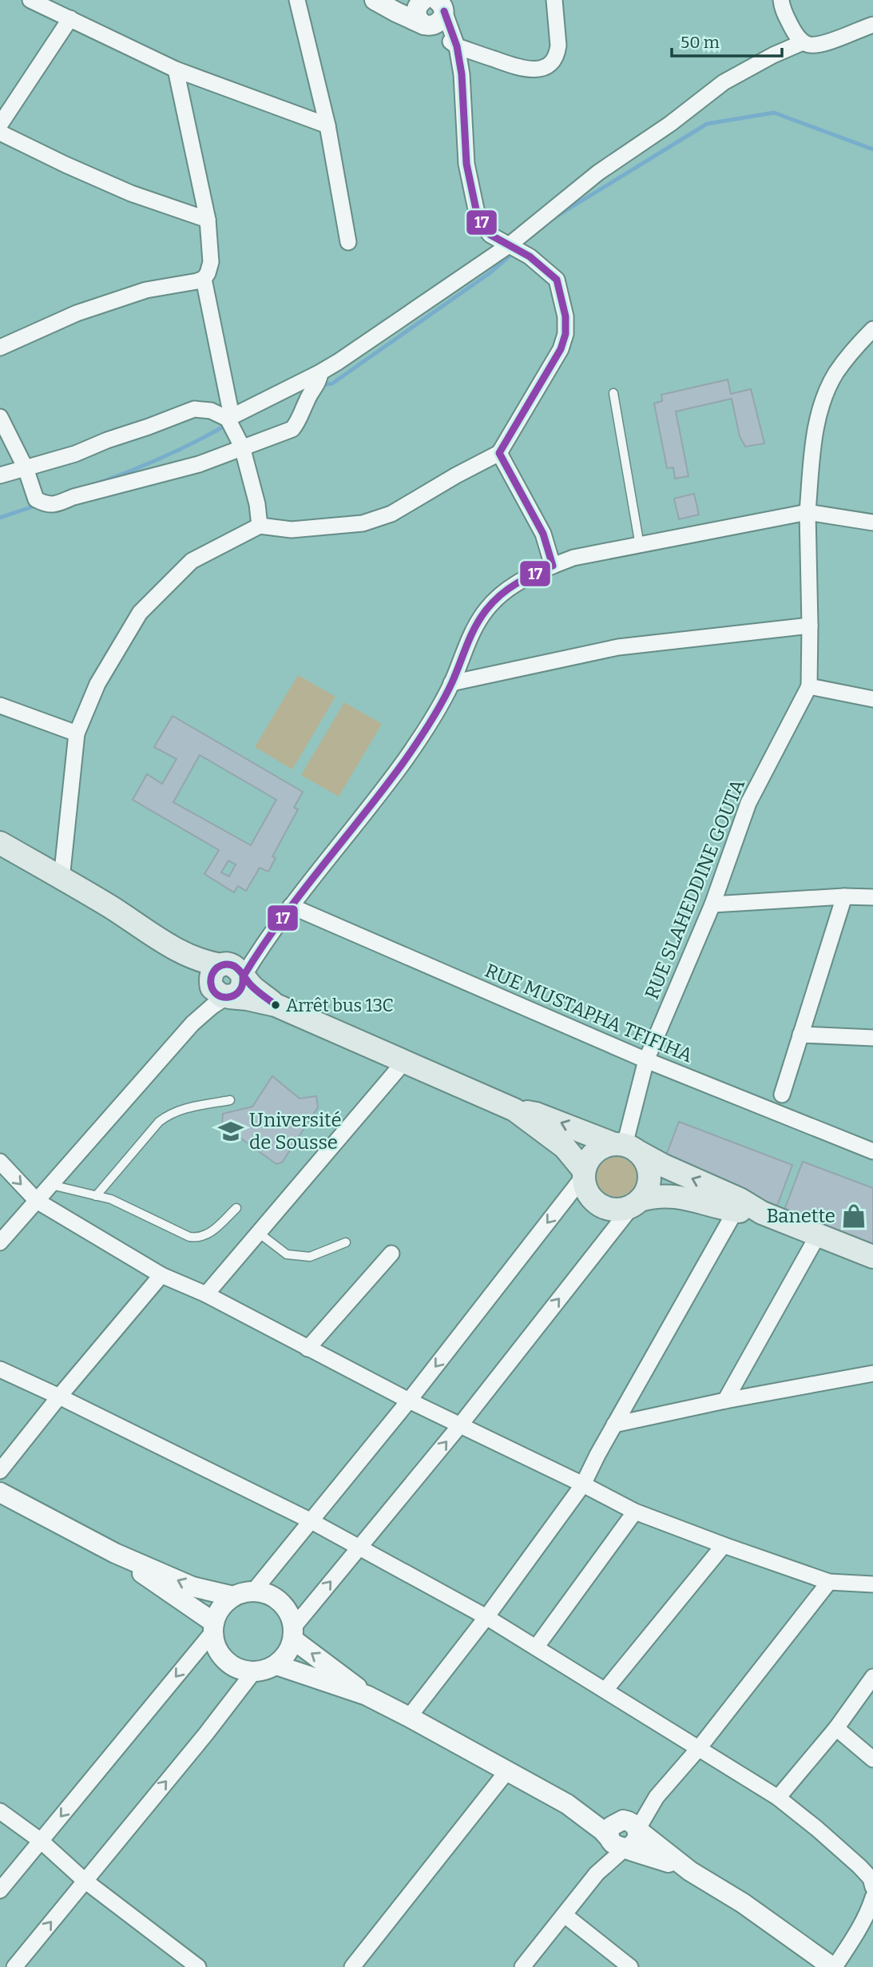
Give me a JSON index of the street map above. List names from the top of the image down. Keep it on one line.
{"streets":{"street":["RUE SLAHEDDINE GOUTA","RUE MUSTAPHA TFIFIHA"]},"crossings":[["RUE SLAHEDDINE GOUTA","RUE MUSTAPHA TFIFIHA"]],"places":{"other":["Arrêt bus 13C"],"school or university":["Université de Sousse"],"shop":["Banette"]},"lines":["transit line 17"],"scale_bar":"50 m"}
